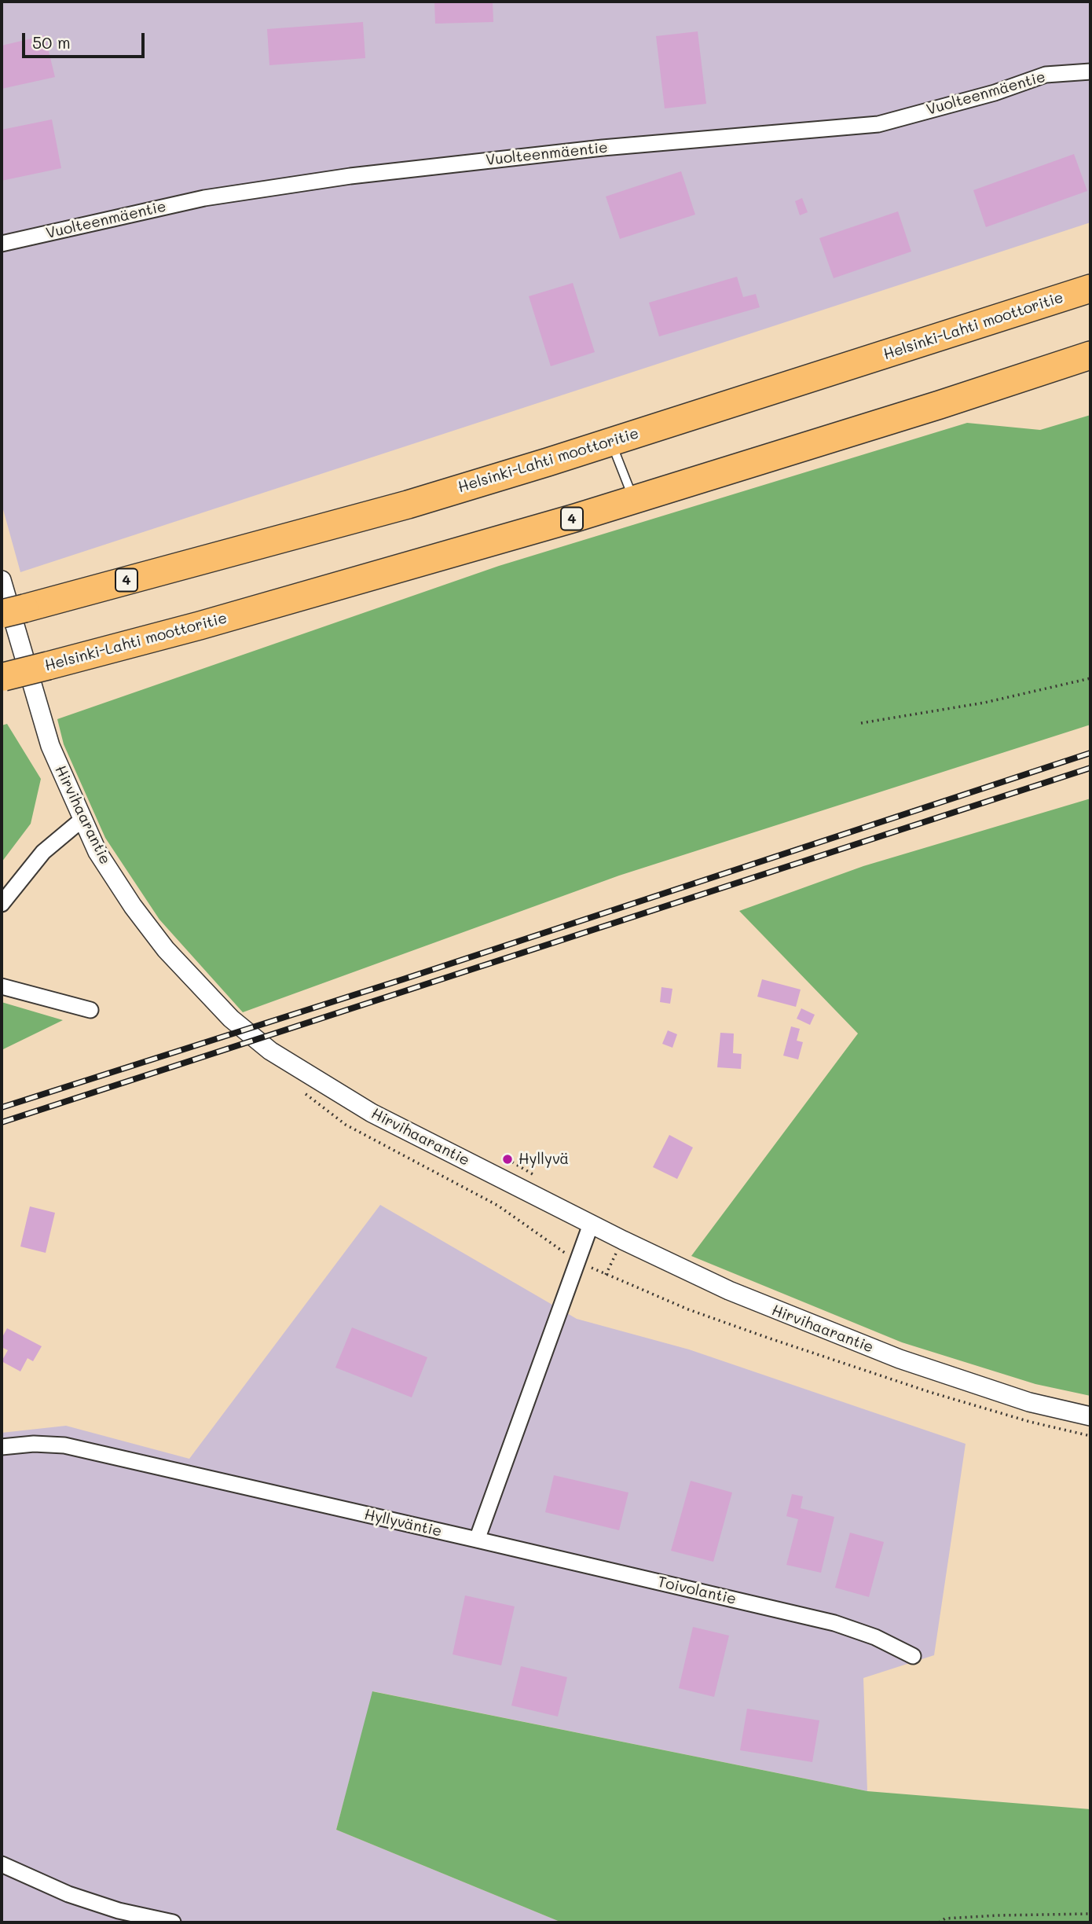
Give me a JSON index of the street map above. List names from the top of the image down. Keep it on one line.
{"streets":{"highway":["Helsinki-Lahti moottoritie","4"],"street":["Vuolteenmäentie","Hirvihaarantie","Hyllyväntie","Toivolantie"]},"crossings":[["Hyllyväntie","Toivolantie"]],"places":["Hyllyvä"],"scale_bar":"50 m"}
